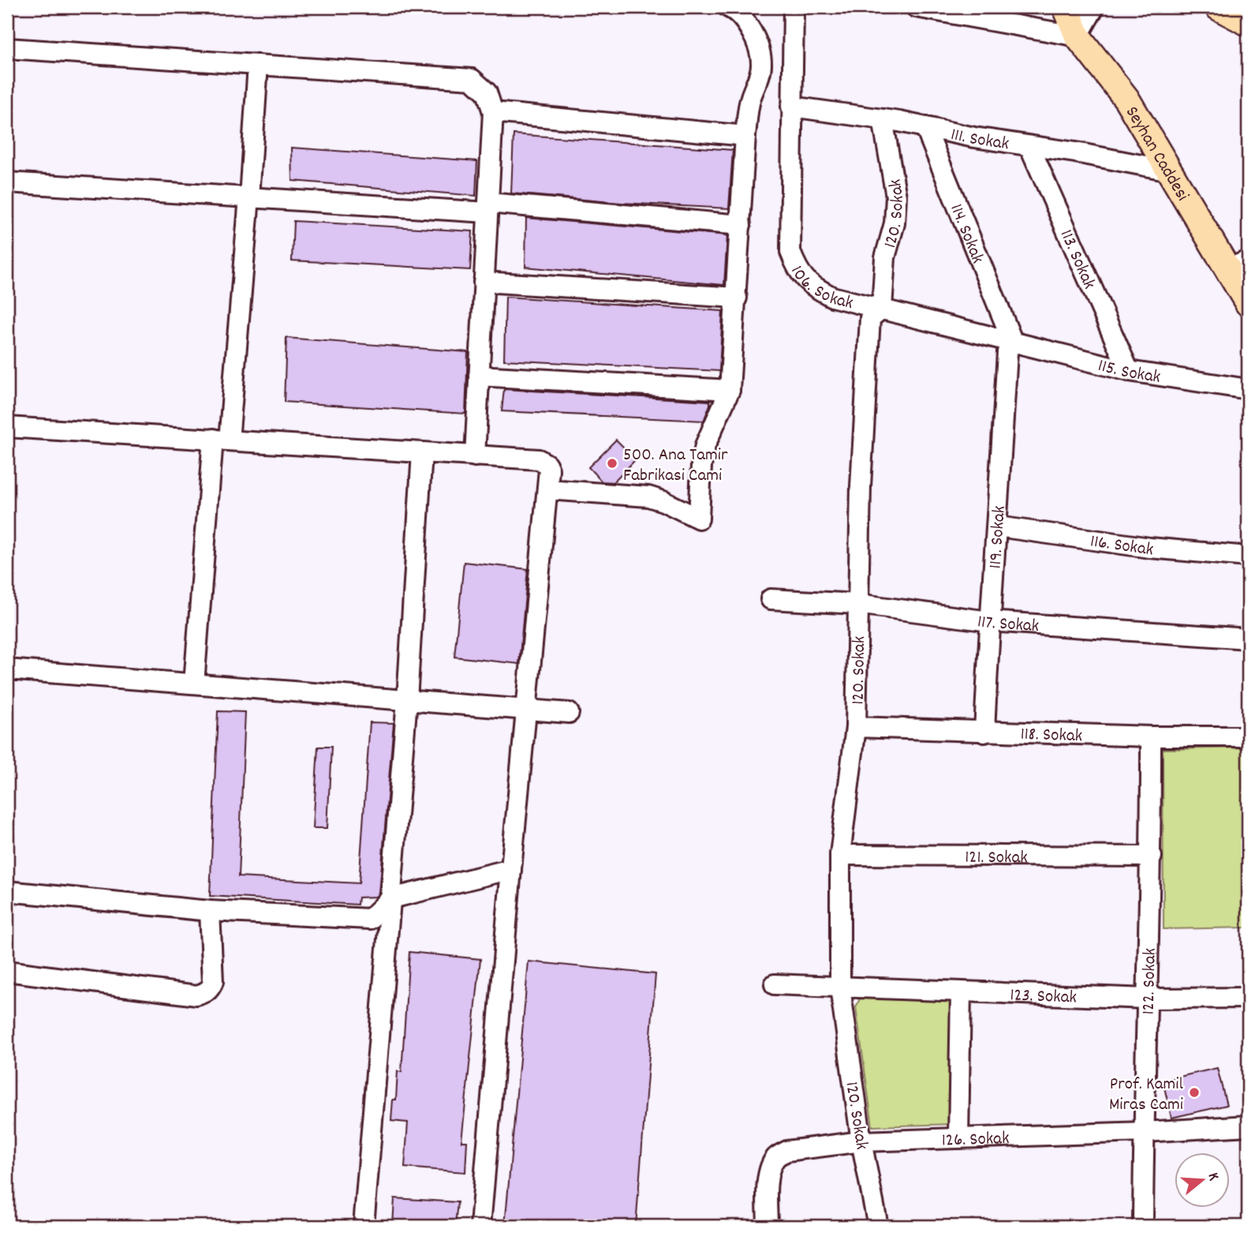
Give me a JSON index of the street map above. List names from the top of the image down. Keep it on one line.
{"streets":{"main road":["Seyhan Caddesi"],"street":["111. Sokak","120. Sokak","114. Sokak","113. Sokak","106. Sokak","115. Sokak","119. Sokak","116. Sokak","117. Sokak","118. Sokak","121. Sokak","122. Sokak","123. Sokak","126. Sokak"]},"crossings":[["111. Sokak","Seyhan Caddesi"],["111. Sokak","120. Sokak"],["111. Sokak","114. Sokak"],["111. Sokak","113. Sokak"],["111. Sokak","106. Sokak"],["120. Sokak","106. Sokak"],["120. Sokak","117. Sokak"],["120. Sokak","118. Sokak"],["120. Sokak","121. Sokak"],["120. Sokak","123. Sokak"],["120. Sokak","126. Sokak"],["114. Sokak","106. Sokak"],["114. Sokak","115. Sokak"],["114. Sokak","119. Sokak"],["113. Sokak","115. Sokak"],["106. Sokak","115. Sokak"],["106. Sokak","119. Sokak"],["115. Sokak","119. Sokak"],["119. Sokak","116. Sokak"],["119. Sokak","117. Sokak"],["119. Sokak","118. Sokak"],["118. Sokak","122. Sokak"],["121. Sokak","122. Sokak"],["122. Sokak","123. Sokak"],["122. Sokak","126. Sokak"]],"places":["500. Ana Tamir Fabrikasi Cami","Prof. Kamil Miras Cami"],"north":"right"}
